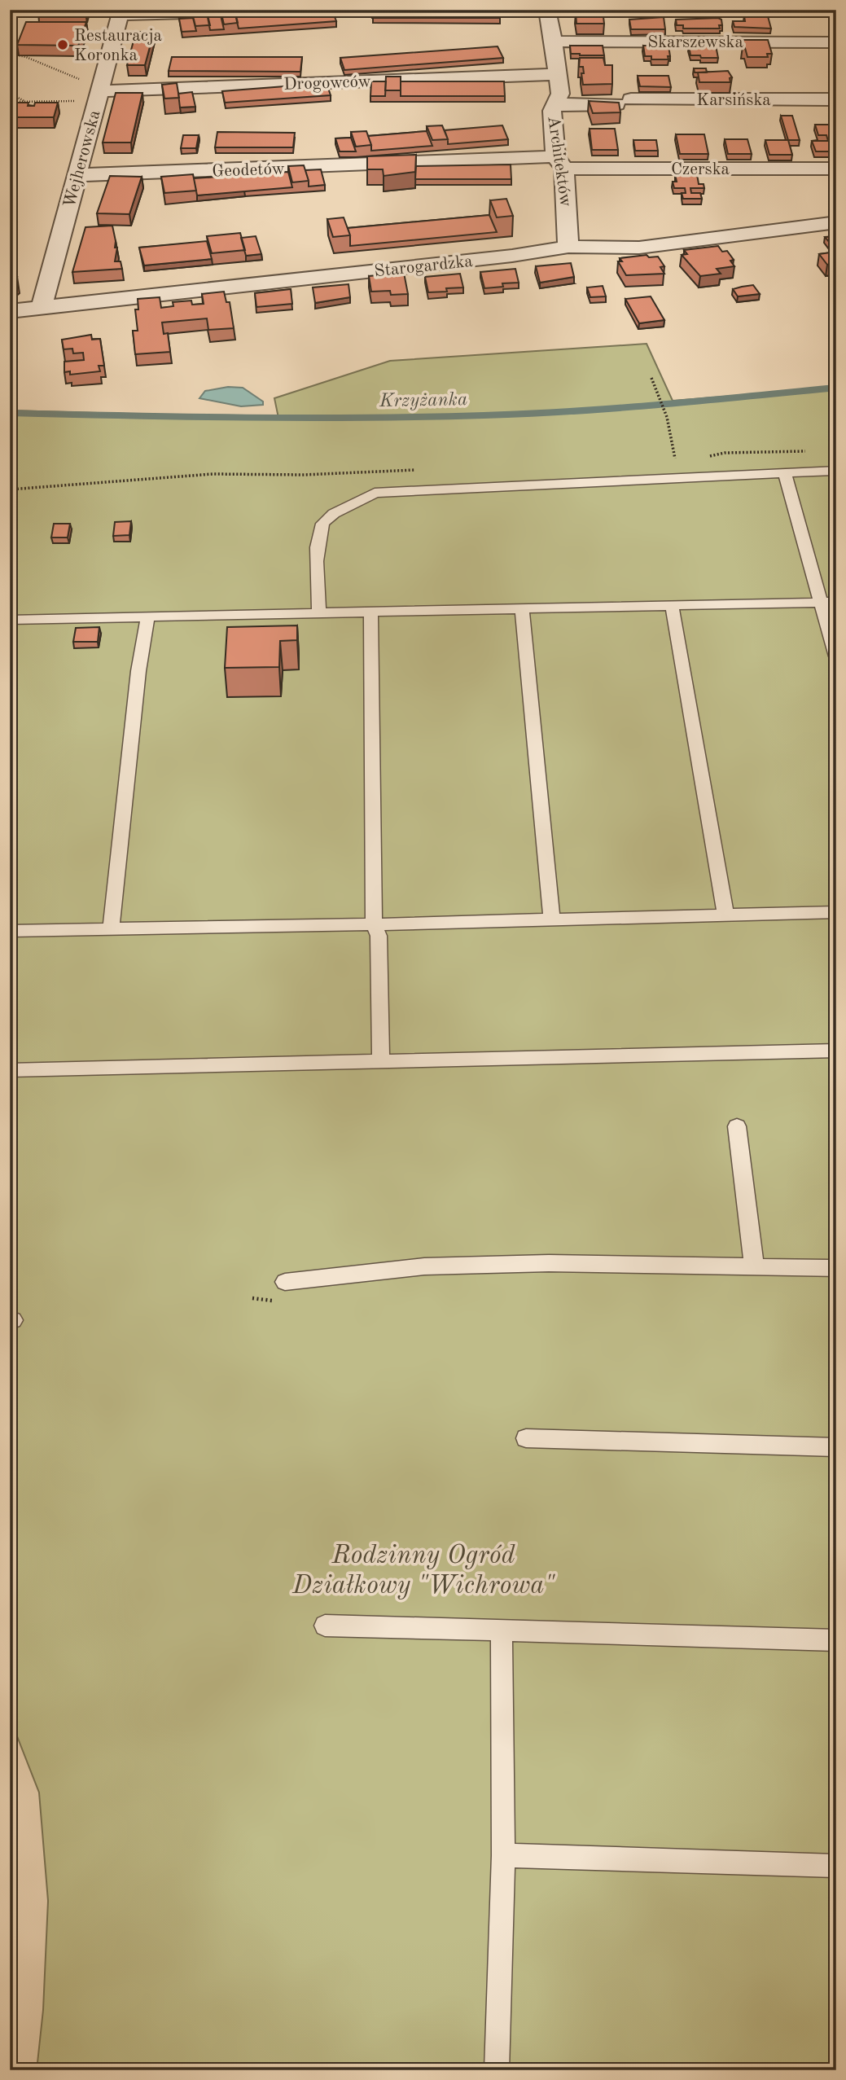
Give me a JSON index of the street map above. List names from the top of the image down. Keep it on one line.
{"streets":{"street":["Skarszewska","Drogowców","Karsińska","Wejherowska","Architektów","Czerska","Geodetów","Starogardzka"]},"crossings":[["Skarszewska","Architektów"],["Drogowców","Wejherowska"],["Drogowców","Architektów"],["Karsińska","Architektów"],["Wejherowska","Geodetów"],["Wejherowska","Starogardzka"],["Architektów","Czerska"],["Architektów","Geodetów"],["Architektów","Starogardzka"],["Czerska","Geodetów"]],"water":["Krzyżanka"],"parks":["Rodzinny Ogród Działkowy \"Wichrowa\""],"places":["Restauracja Koronka"]}
